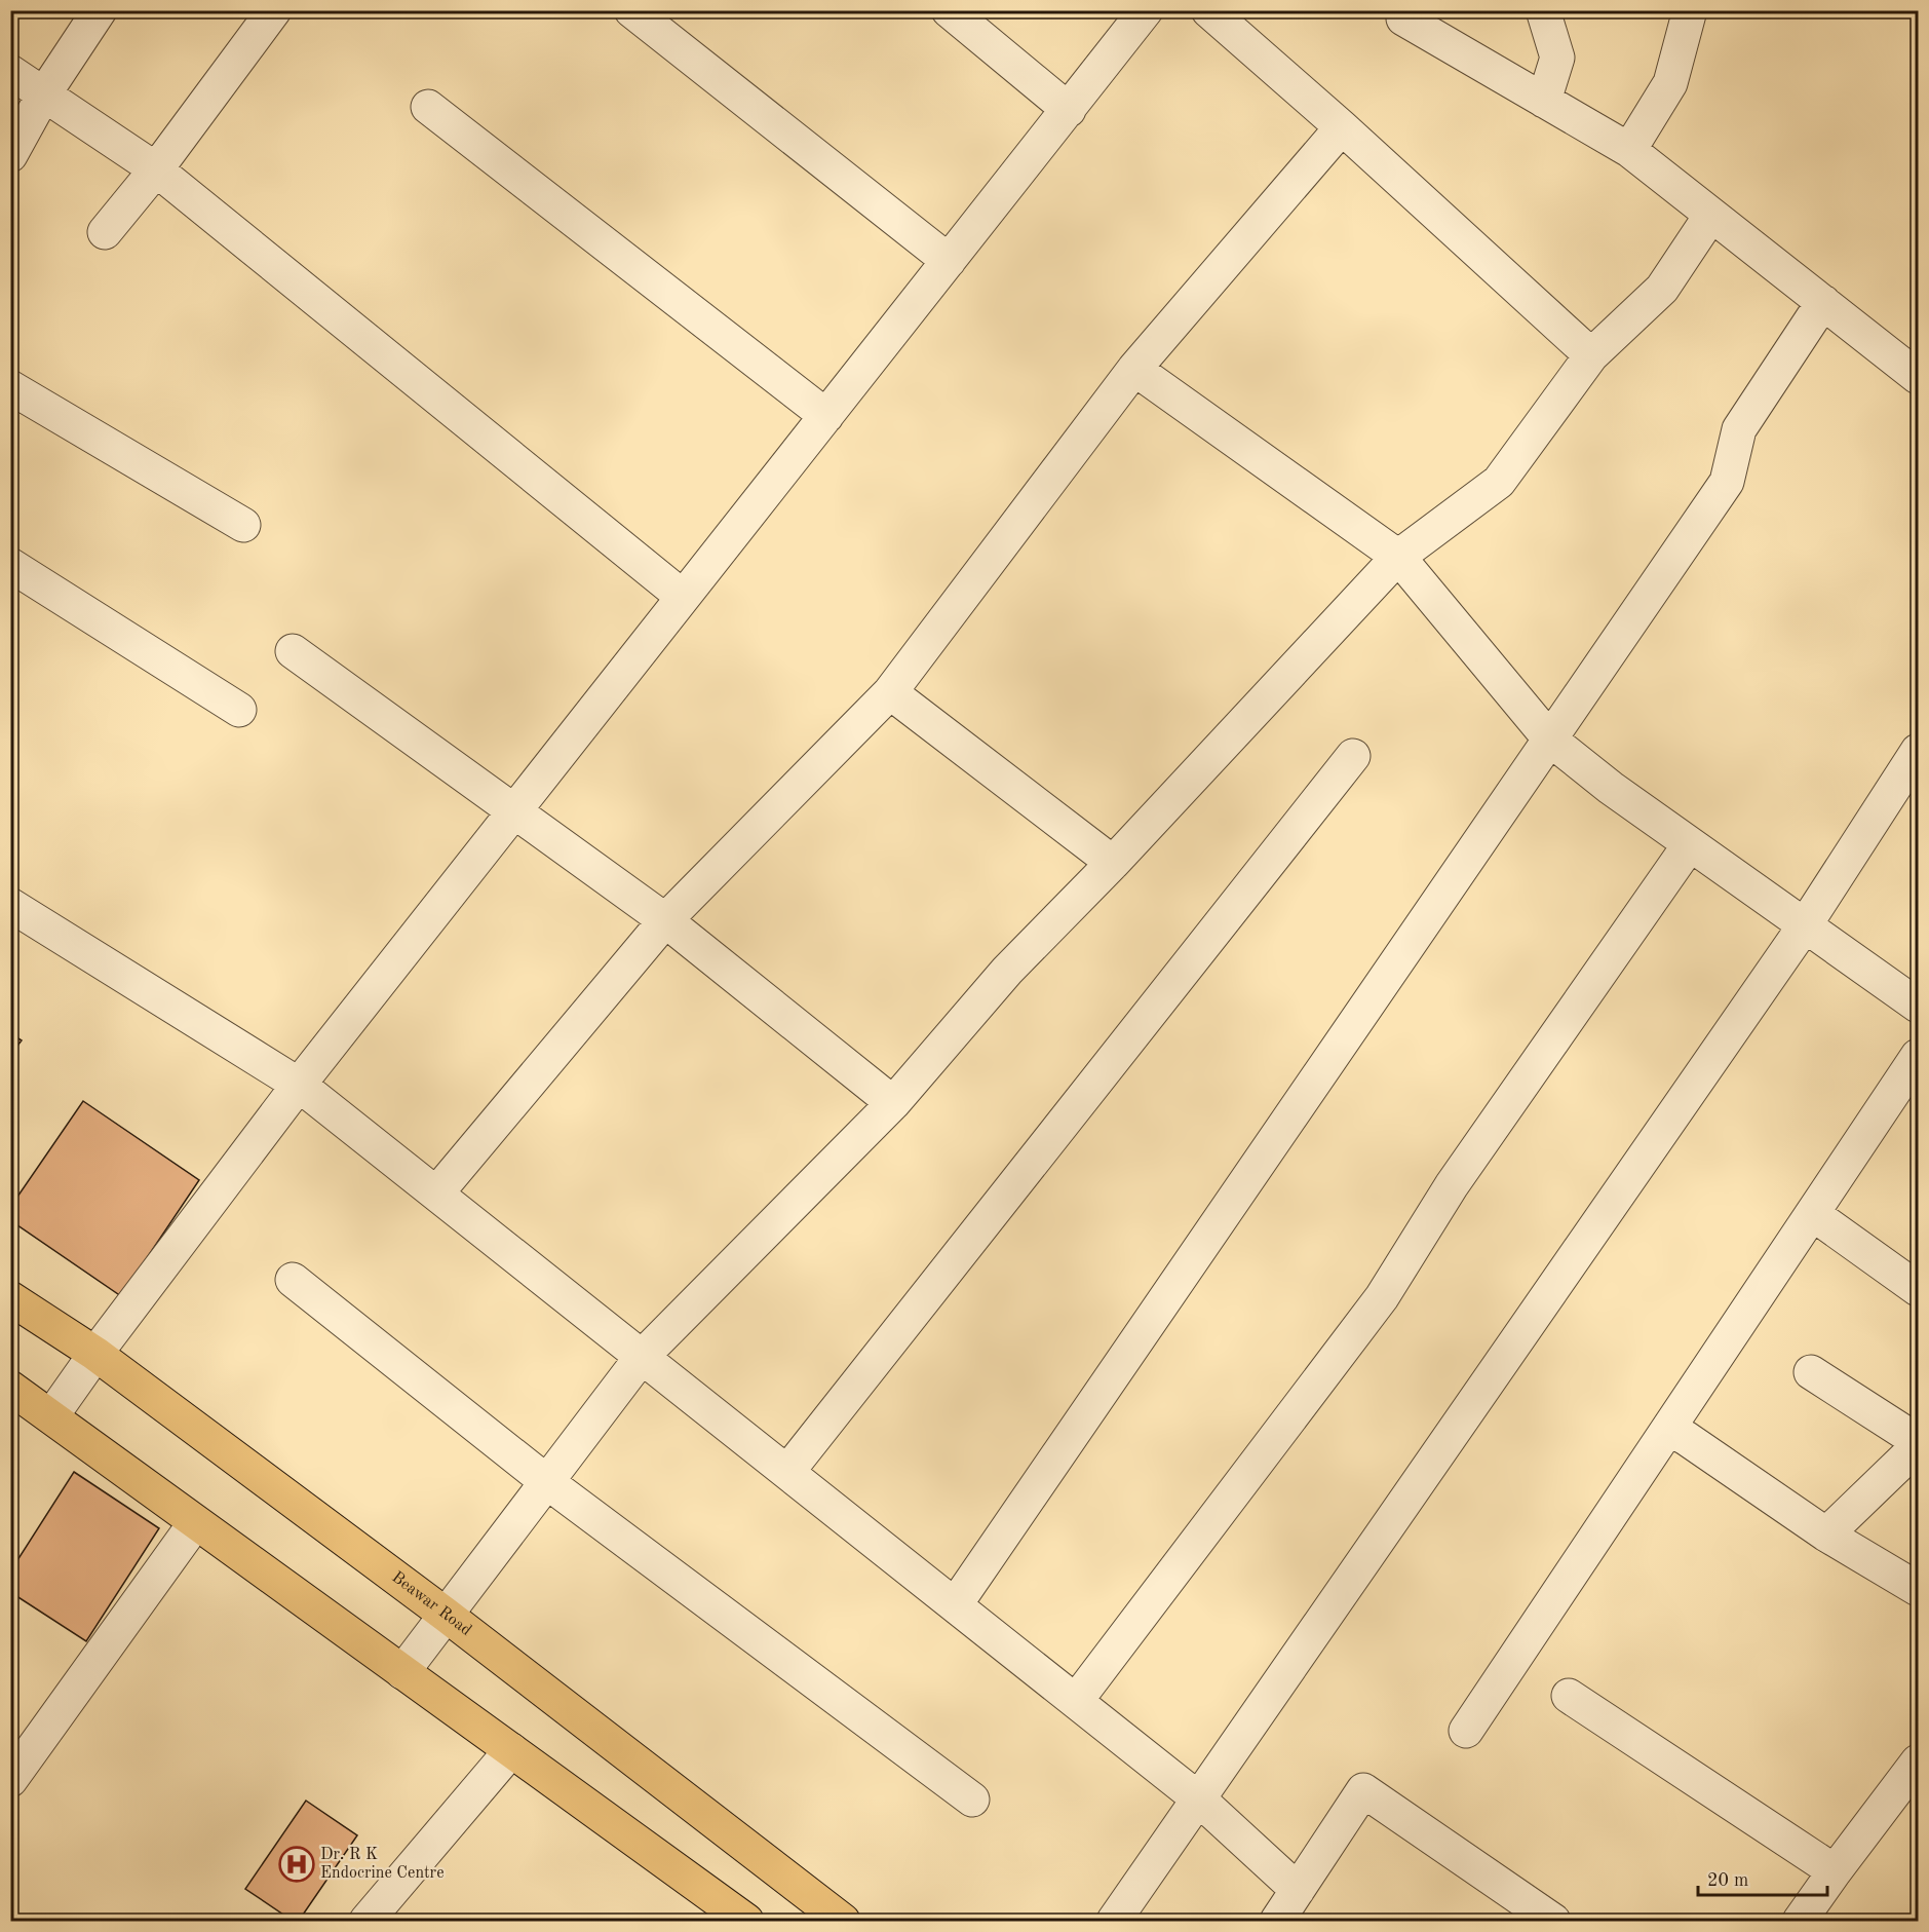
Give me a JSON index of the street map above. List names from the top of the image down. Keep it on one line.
{"streets":{"main road":["Beawar Road"]},"places":{"hospital":["Dr. R K Endocrine Centre"]},"scale_bar":"20 m"}
